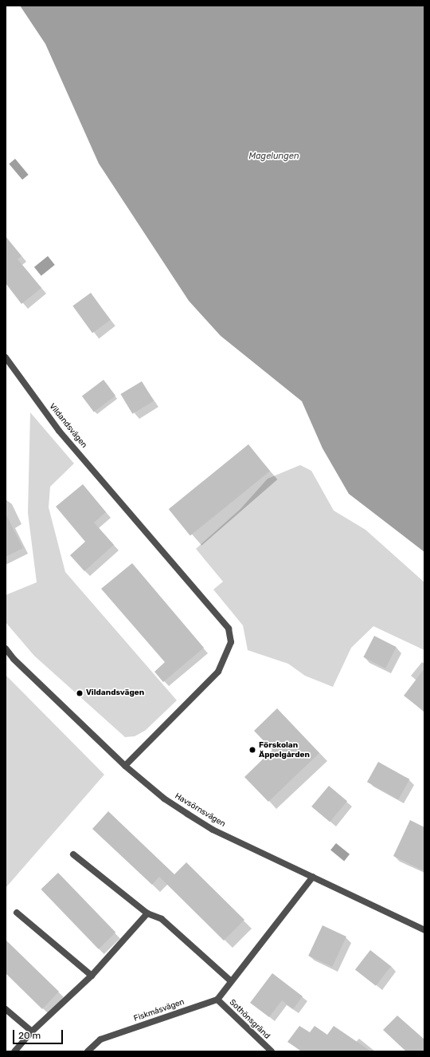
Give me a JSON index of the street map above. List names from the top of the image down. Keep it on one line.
{"streets":{"street":["Vildandsvägen","Havsörnsvägen","Fiskmåsvägen","Sothönsgränd"]},"crossings":[["Vildandsvägen","Havsörnsvägen"],["Fiskmåsvägen","Sothönsgränd"]],"water":["Magelungen"],"places":["Vildandsvägen","Förskolan Äppelgården"],"scale_bar":"20 m"}
